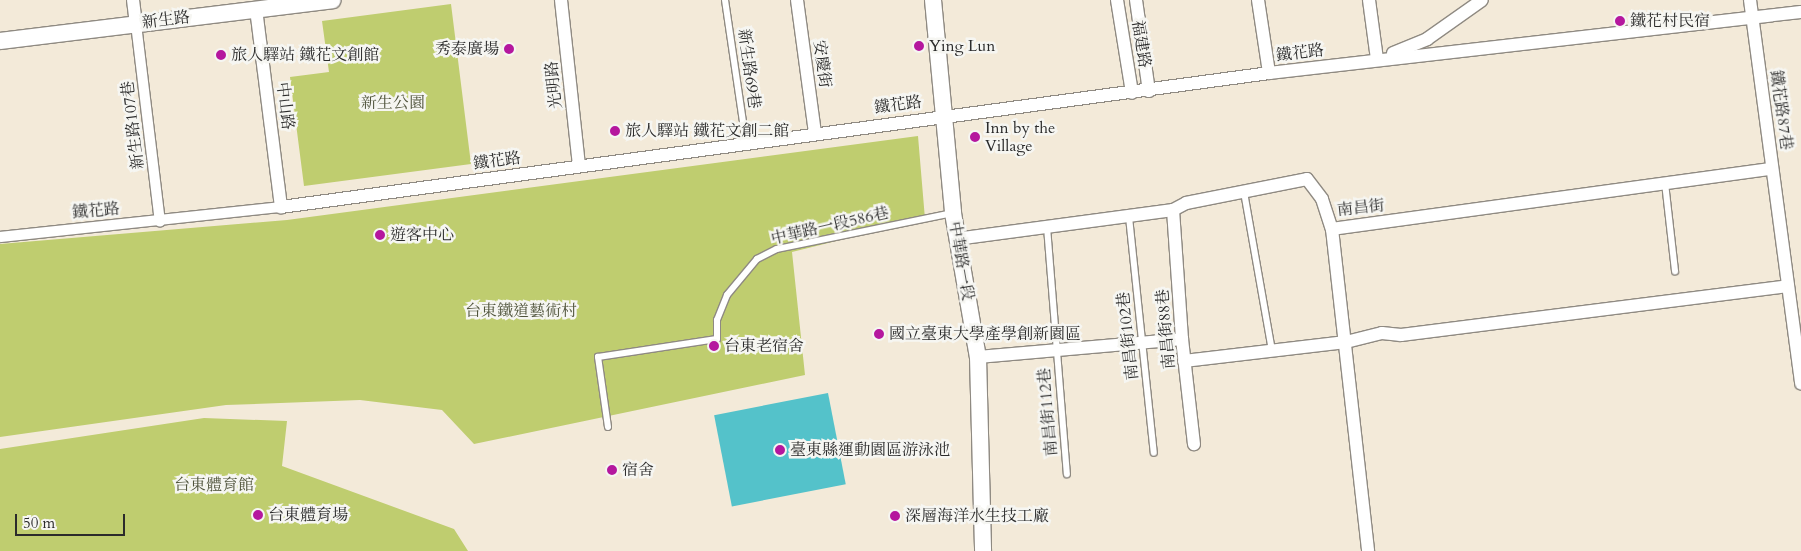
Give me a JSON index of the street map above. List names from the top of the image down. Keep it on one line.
{"streets":{"street":["新生路","福建路","鐵花路","安慶街","光明路","中山路","鐵花路87巷","新生路107巷","南昌街","中華路一段","南昌街88巷"],"lane":["新生路69巷","中華路一段586巷","南昌街102巷","南昌街112巷"]},"crossings":[["新生路","中山路"],["新生路","新生路107巷"],["福建路","鐵花路"],["鐵花路","安慶街"],["鐵花路","新生路69巷"],["鐵花路","光明路"],["鐵花路","中山路"],["鐵花路","鐵花路87巷"],["鐵花路","新生路107巷"],["鐵花路","中華路一段"],["鐵花路87巷","南昌街"],["南昌街","中華路一段"],["南昌街","南昌街88巷"],["南昌街","南昌街102巷"],["南昌街","南昌街112巷"],["中華路一段586巷","中華路一段"]],"parks":["新生公園","台東鐵道藝術村","台東體育館"],"places":["鐵花村民宿","Ying Lun","秀泰廣場","旅人驛站 鐵花文創館","旅人驛站 鐵花文創二館","Inn by the Village","遊客中心","國立臺東大學產學創新園區","台東老宿舍","臺東縣運動園區游泳池","宿舍","台東體育場","深層海洋水生技工廠"],"scale_bar":"50 m"}
